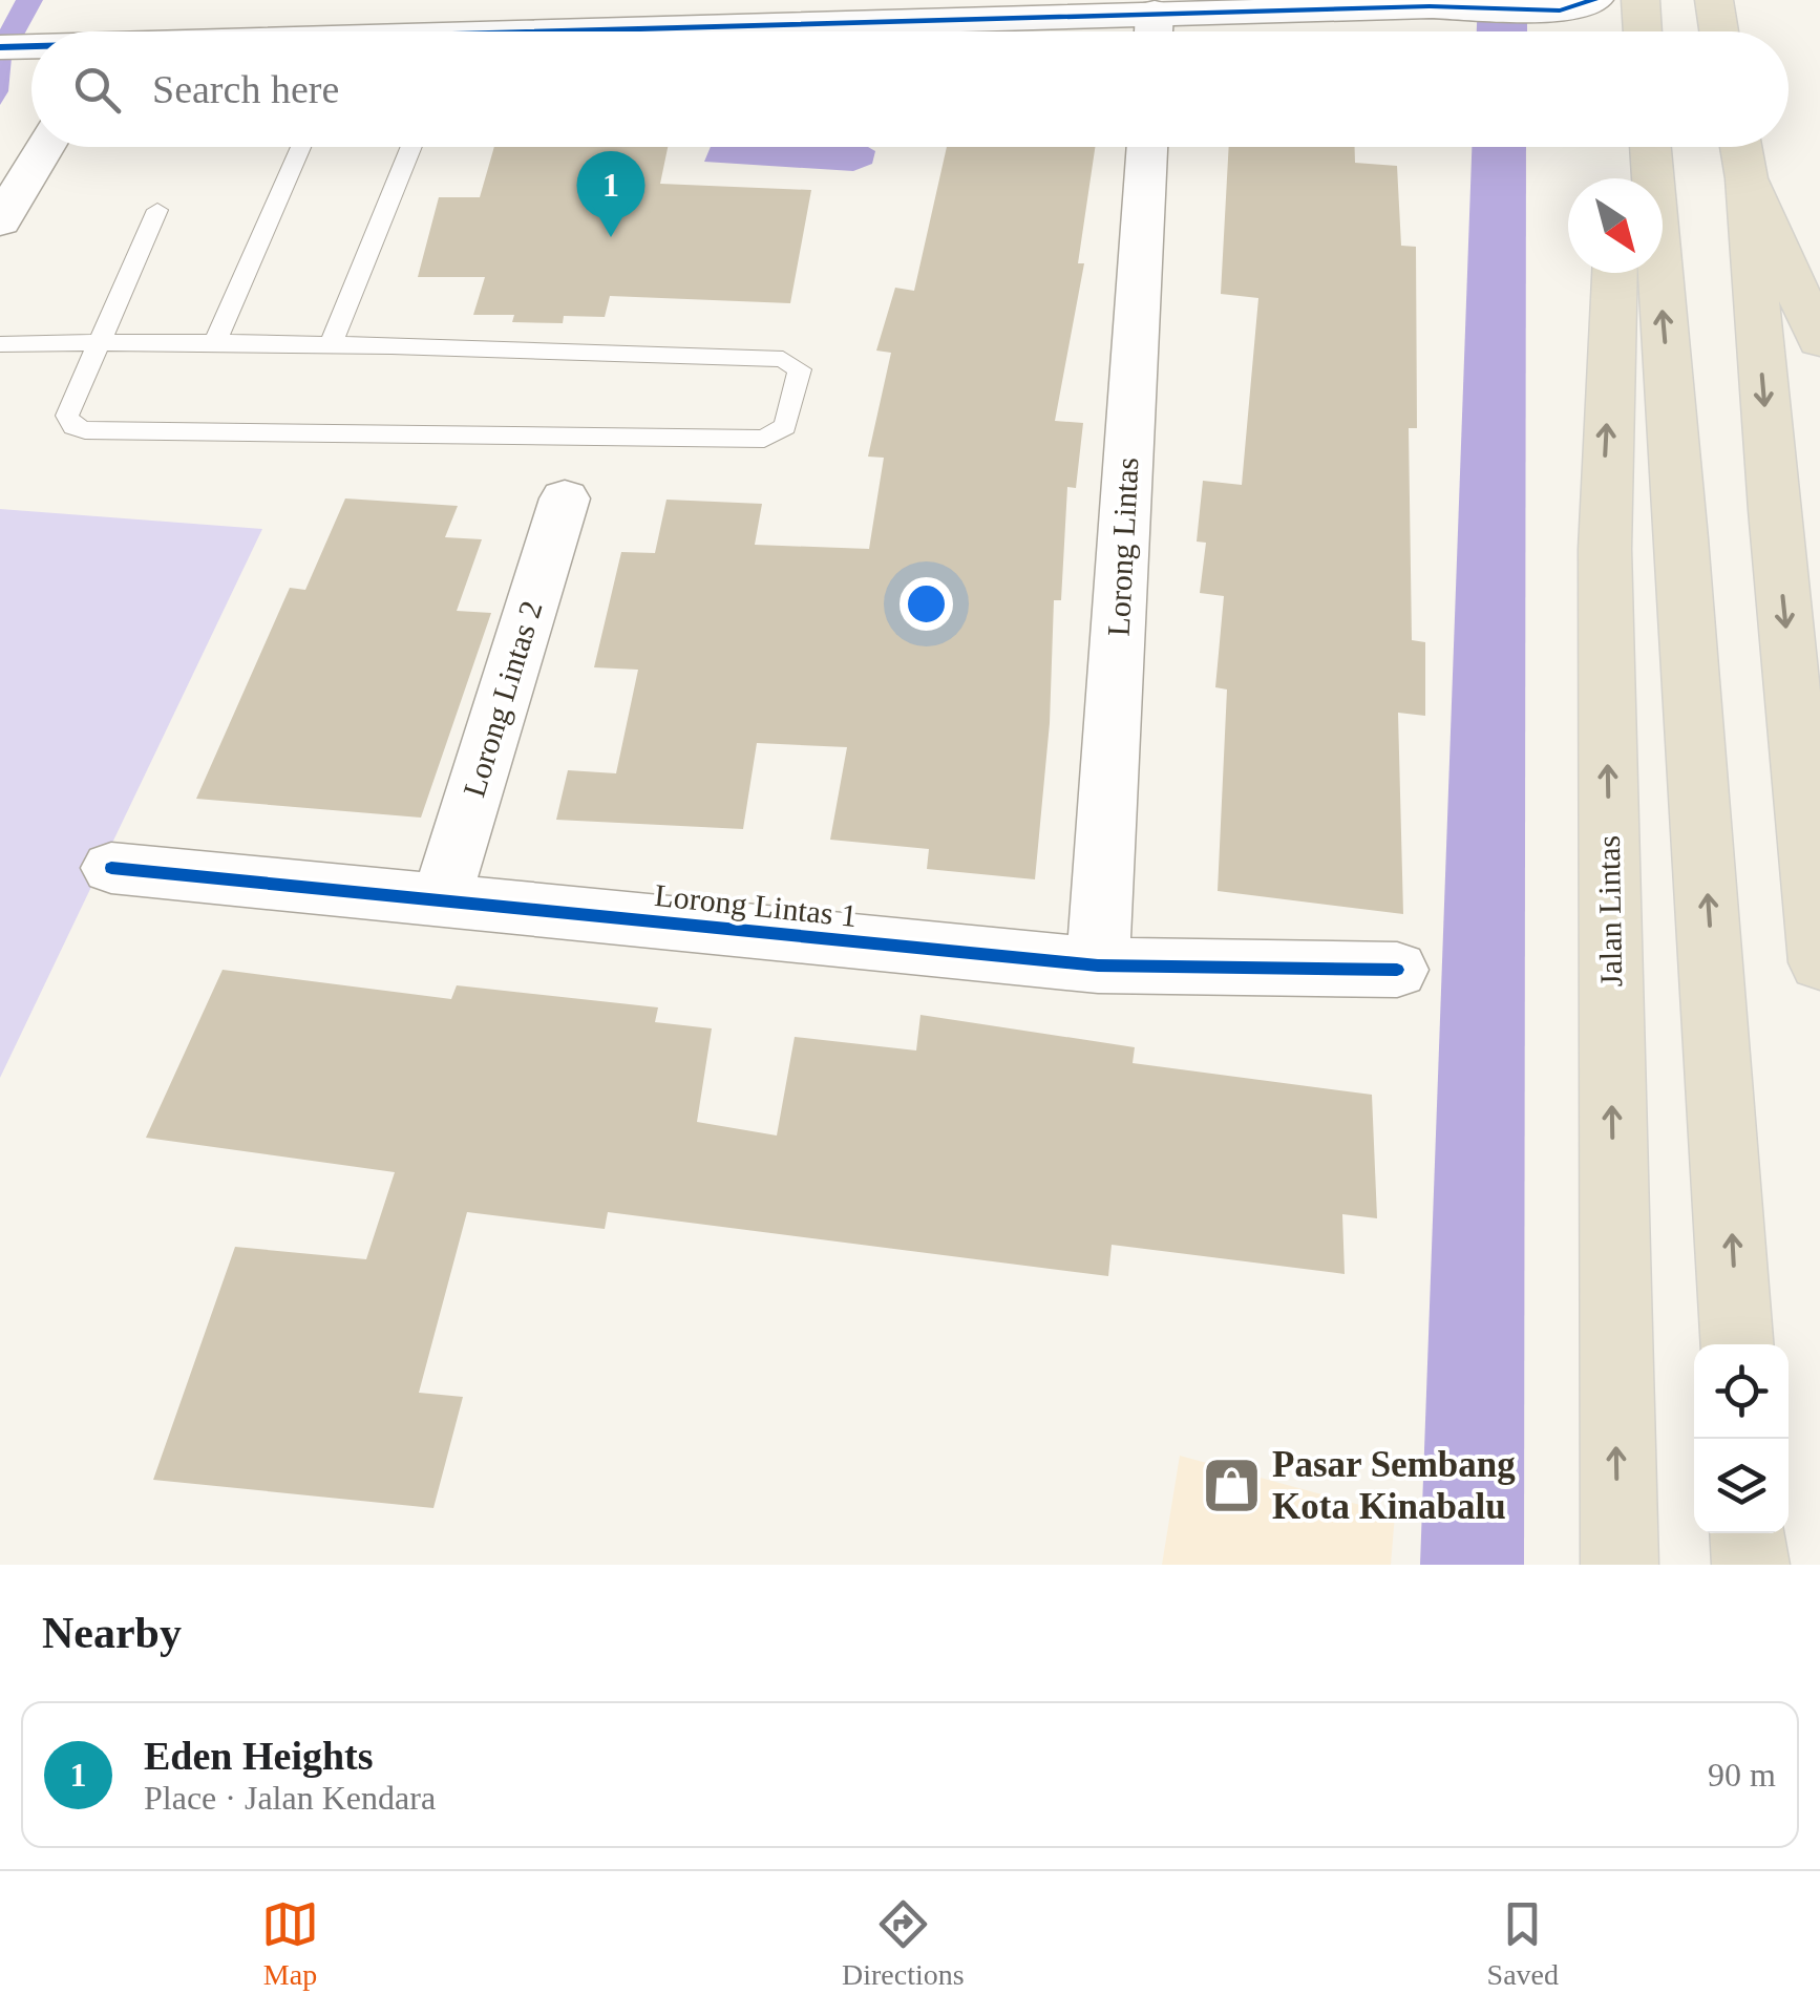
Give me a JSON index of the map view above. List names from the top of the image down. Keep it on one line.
{"streets":{"highway":["Jalan Lintas"],"street":["Lorong Lintas","Lorong Lintas 2","Lorong Lintas 1"]},"crossings":[["Lorong Lintas","Lorong Lintas 1"],["Lorong Lintas 2","Lorong Lintas 1"]],"places":{"shop":["Pasar Sembang Kota Kinabalu"]},"north":"bottom right","page":{"search":"Search here","pins":"1","heading":"Nearby","list":[{"mark":"1","name":"Eden Heights","note":"Place · Jalan Kendara","value":"90 m"}],"nav":["Map","Directions","Saved"]}}
